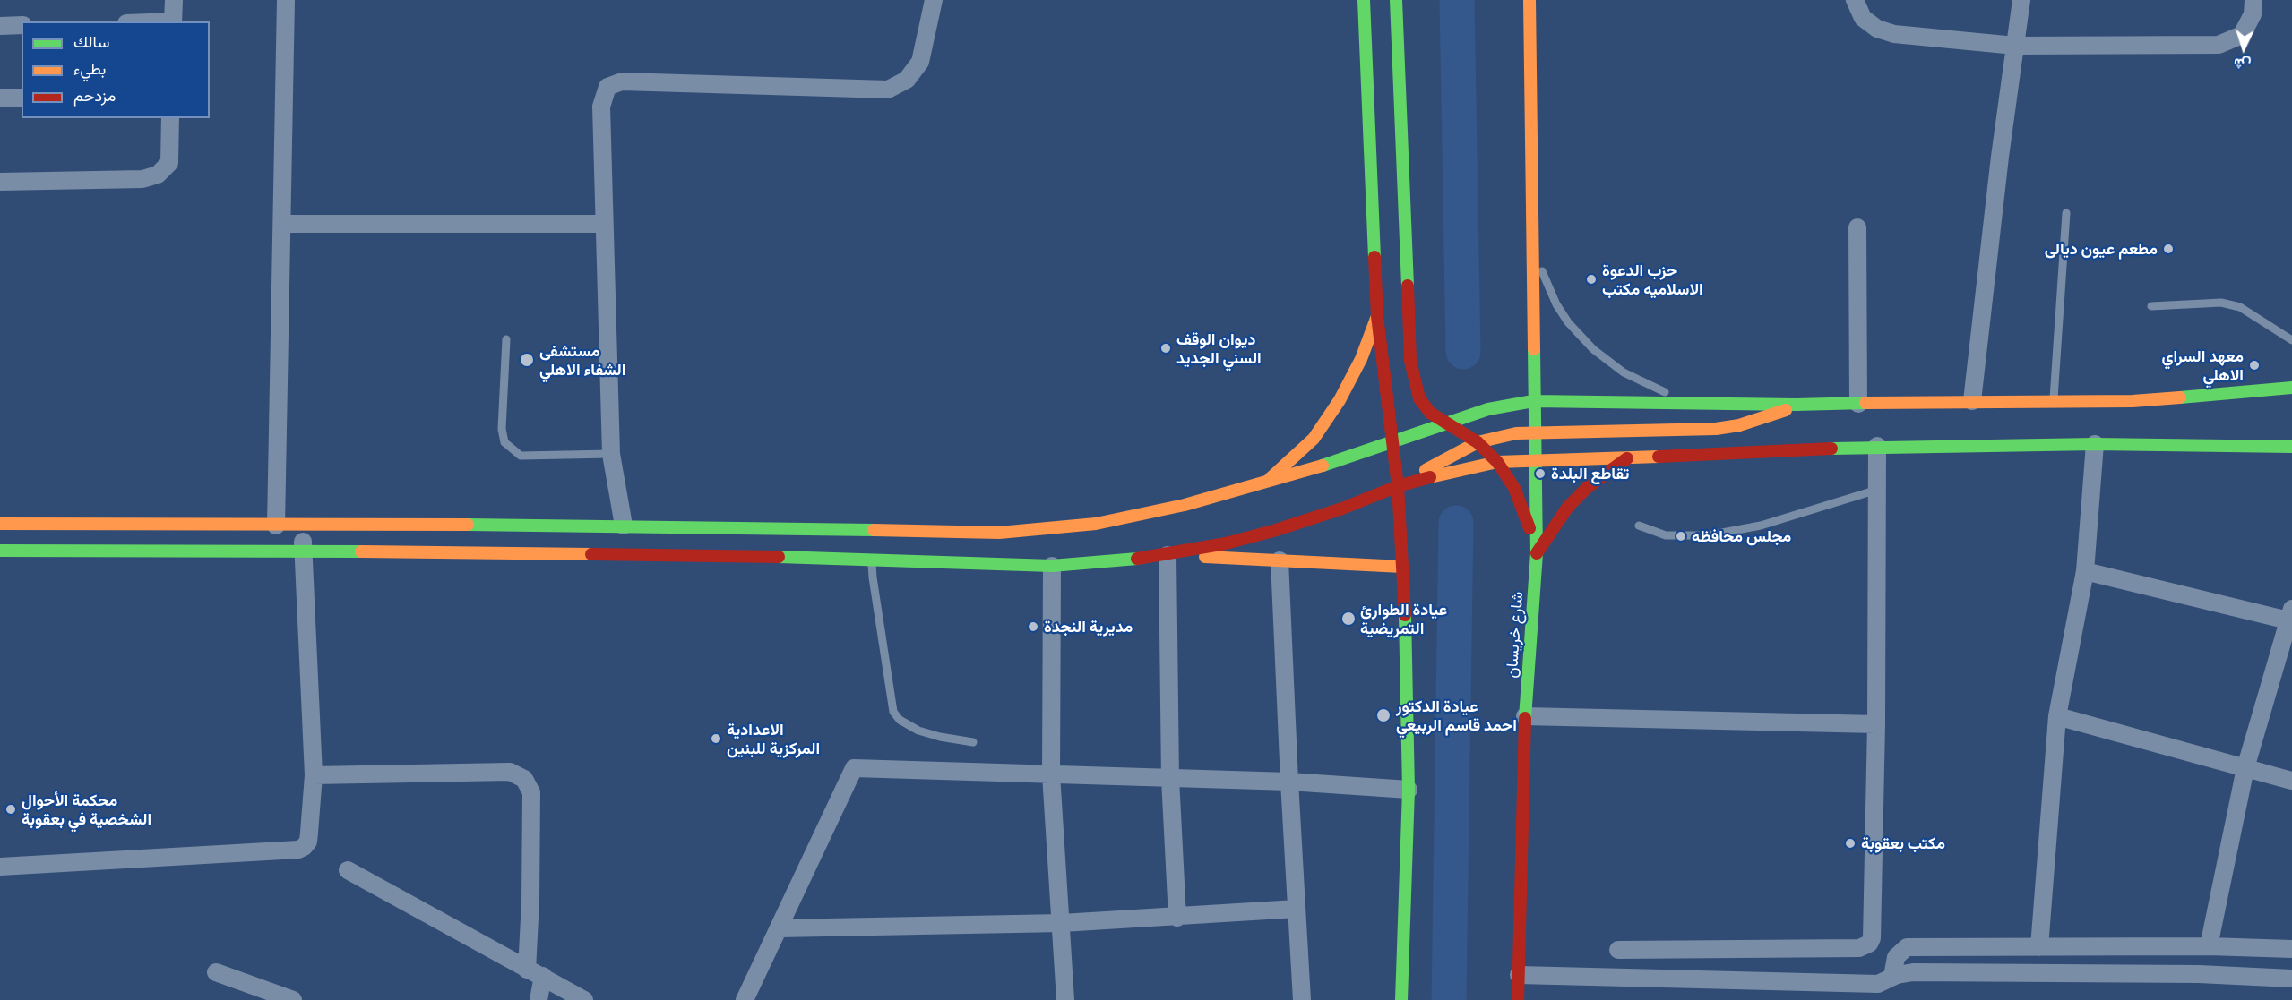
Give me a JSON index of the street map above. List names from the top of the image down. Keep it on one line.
{"streets":{"main road":["شارع خريسان"]},"places":["مطعم عيون ديالى","حزب الدعوة الاسلاميه مكتب","ديوان الوقف السني الجديد","مستشفى الشفاء الاهلي","معهد السراي الاهلي","تقاطع البلدة","مجلس محافظه","عيادة الطوارئ التمريضية","مديرية النجدة","عيادة الدكتور احمد قاسم الربيعي","الاعدادية المركزية للبنين","محكمة الأحوال الشخصية في بعقوبة","مكتب بعقوبة"],"legend":["سالك","بطيء","مزدحم"],"north":"bottom"}
